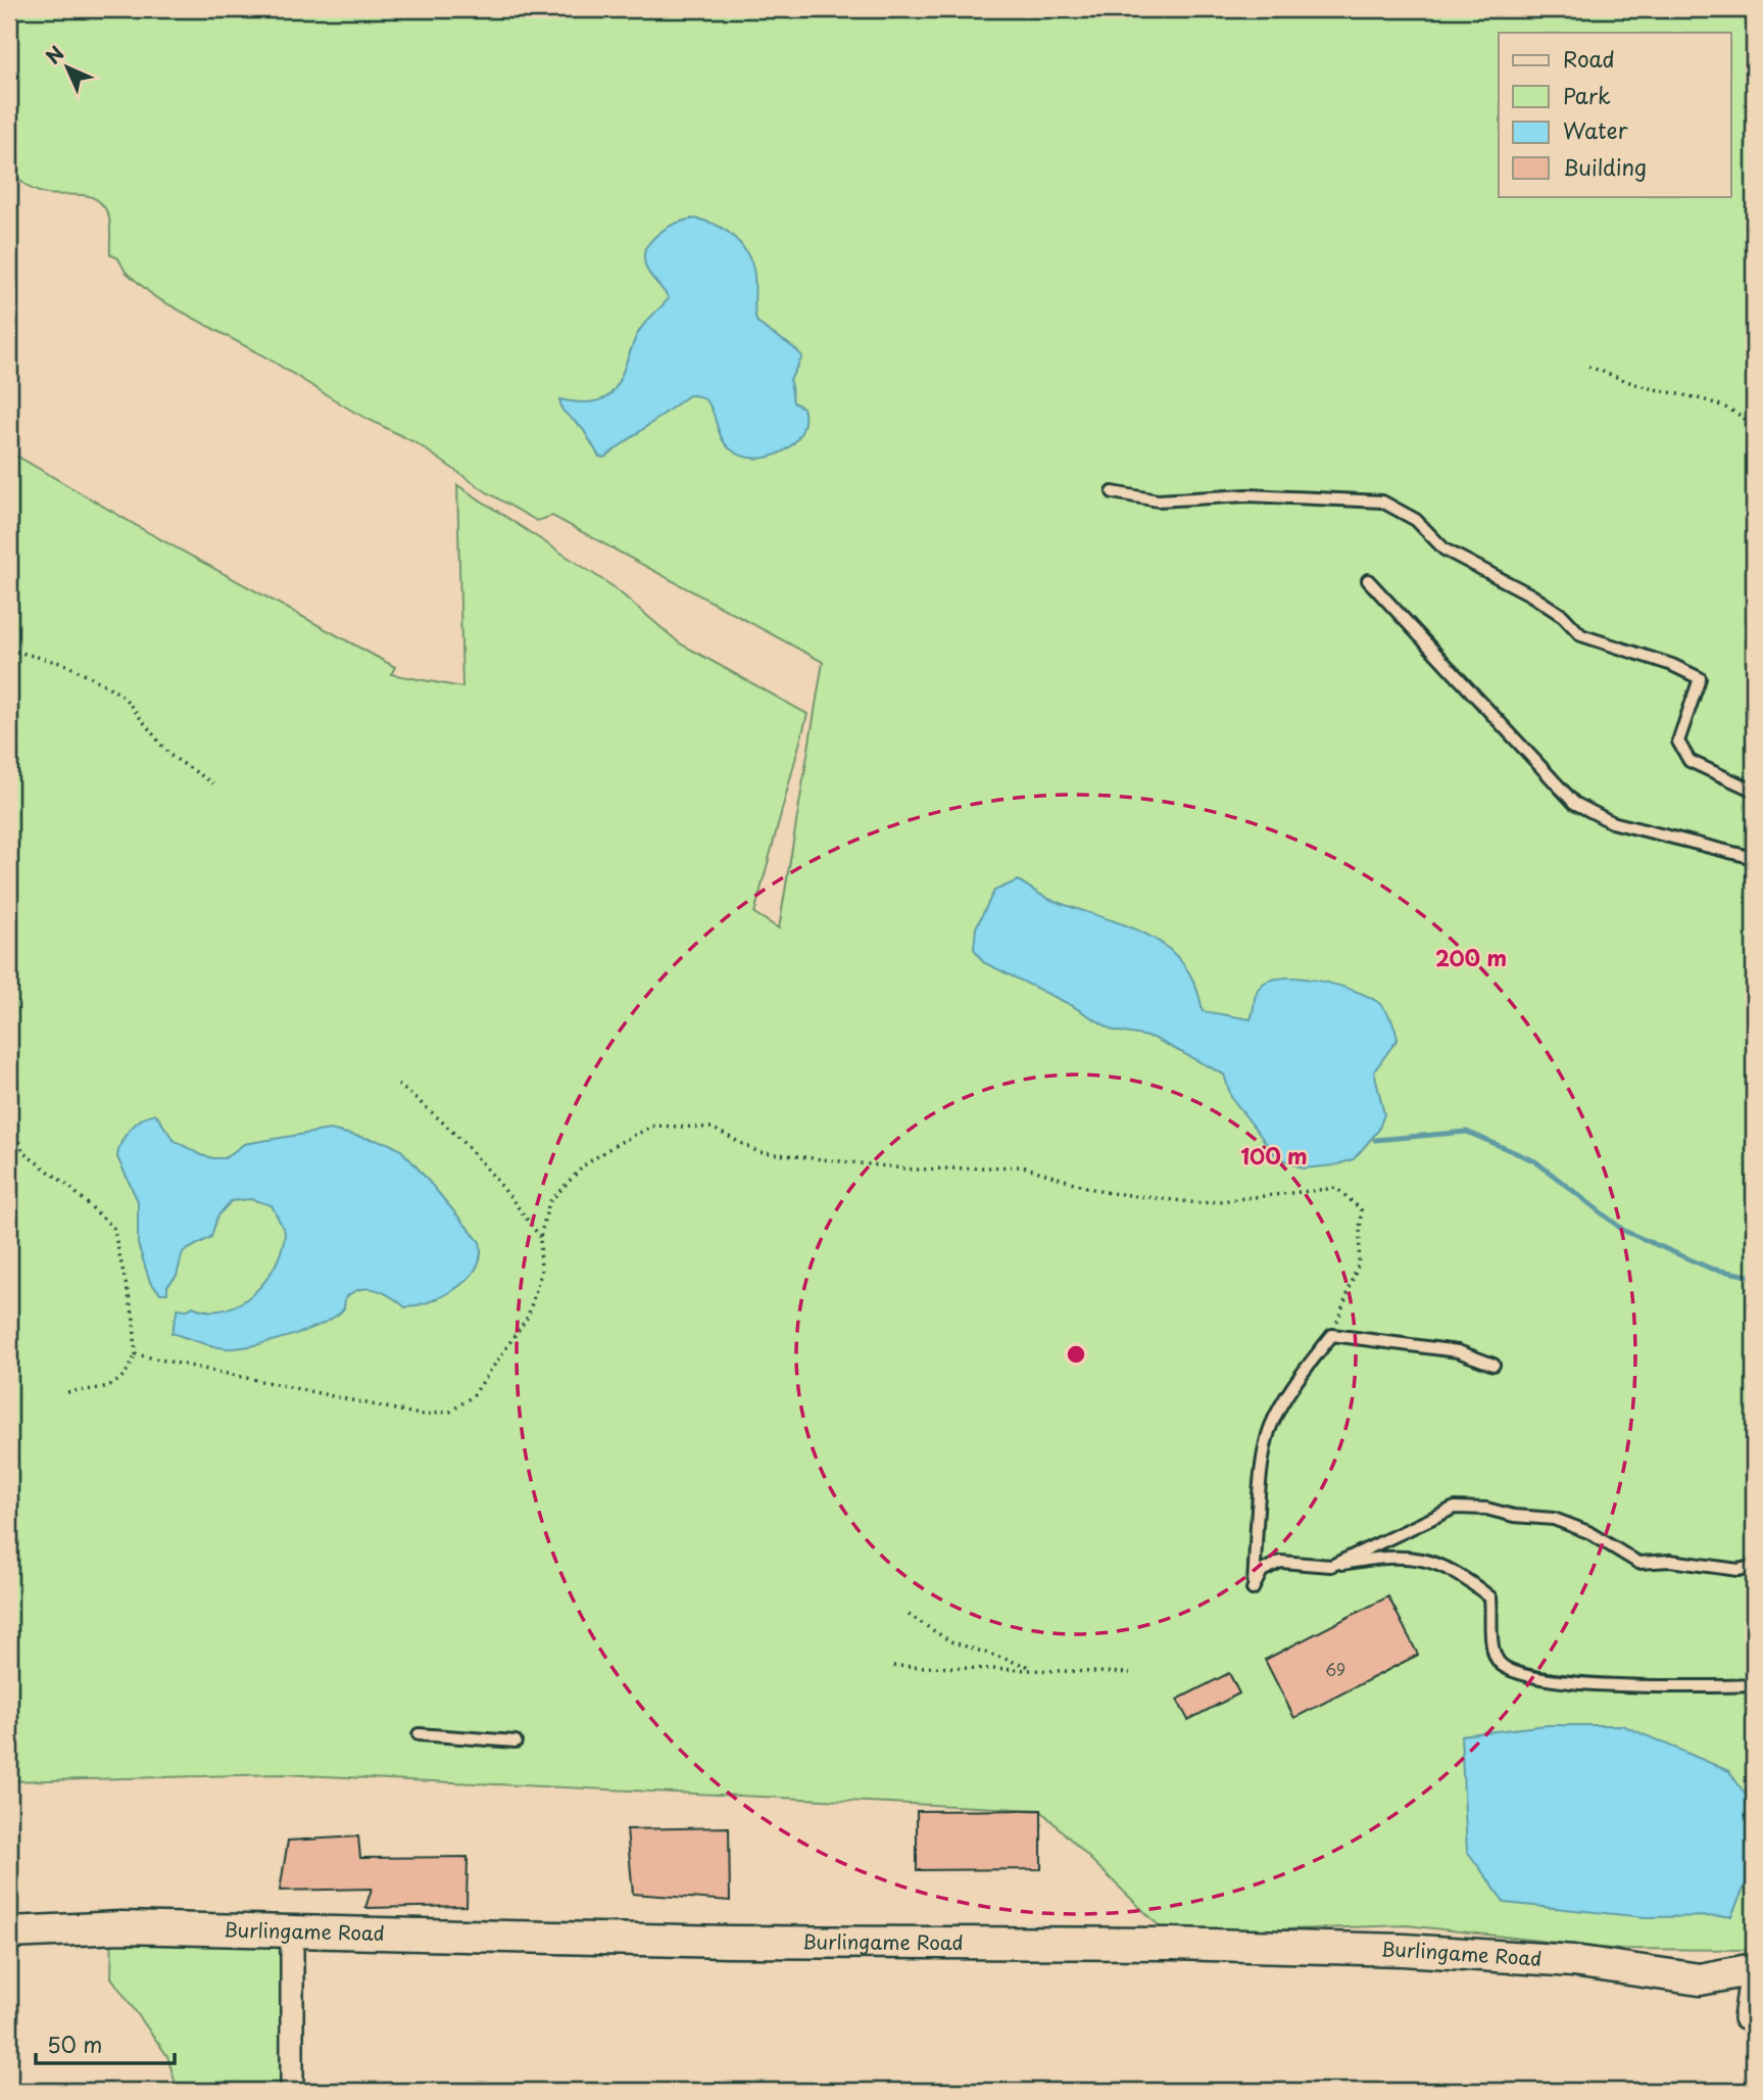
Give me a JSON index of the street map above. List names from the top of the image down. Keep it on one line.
{"streets":{"street":["Burlingame Road"]},"house_numbers":["69"],"legend":["Road","Park","Water","Building"],"scale_bar":"50 m","north":"top left","rings":["200 m","100 m"]}
